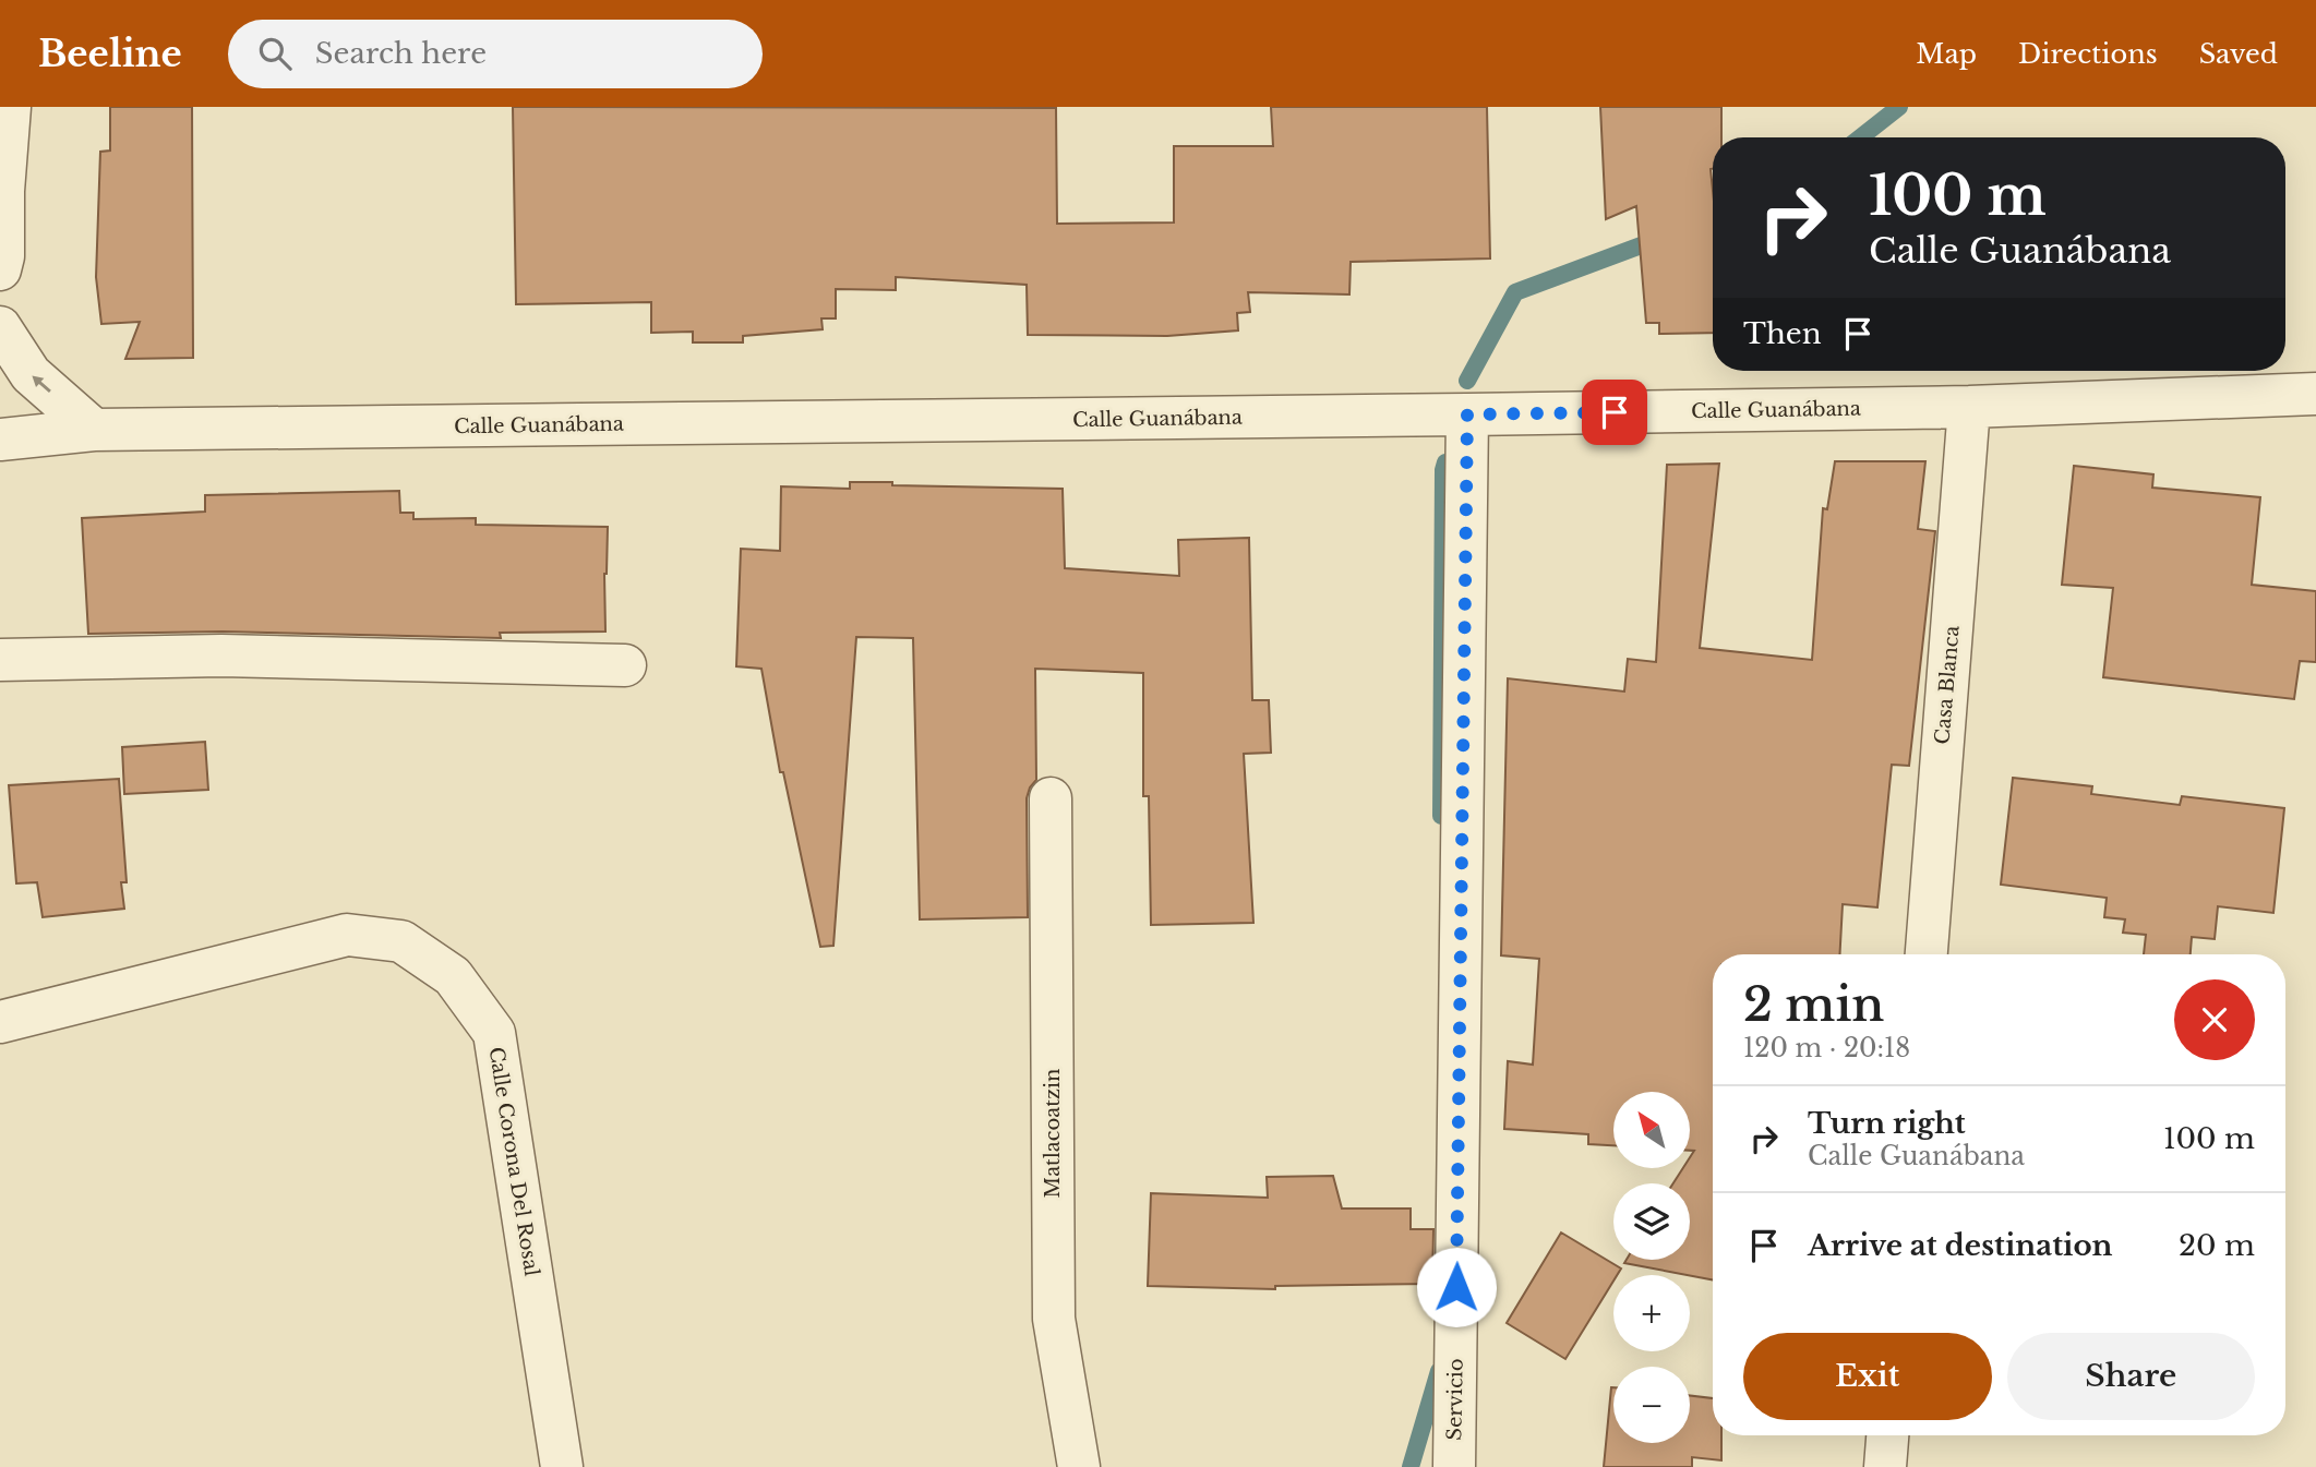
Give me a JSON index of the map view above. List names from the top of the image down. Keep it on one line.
{"streets":{"street":["Calle Guanábana","Casa Blanca","Matlacoatzin","Calle Corona Del Rosal","Servicio"]},"crossings":[["Calle Guanábana","Casa Blanca"],["Calle Guanábana","Servicio"]],"north":"top left","page":{"header":"Beeline","search":"Search here","nav":["Map","Directions","Saved"],"turn":["100 m","Calle Guanábana"],"then":"Then","heading":["2 min","120 m · 20:18"],"list":[{"name":"Turn right","note":"Calle Guanábana","value":"100 m"},{"name":"Arrive at destination","value":"20 m"}],"map_buttons":["+","−"],"buttons":["Exit","Share"]}}
